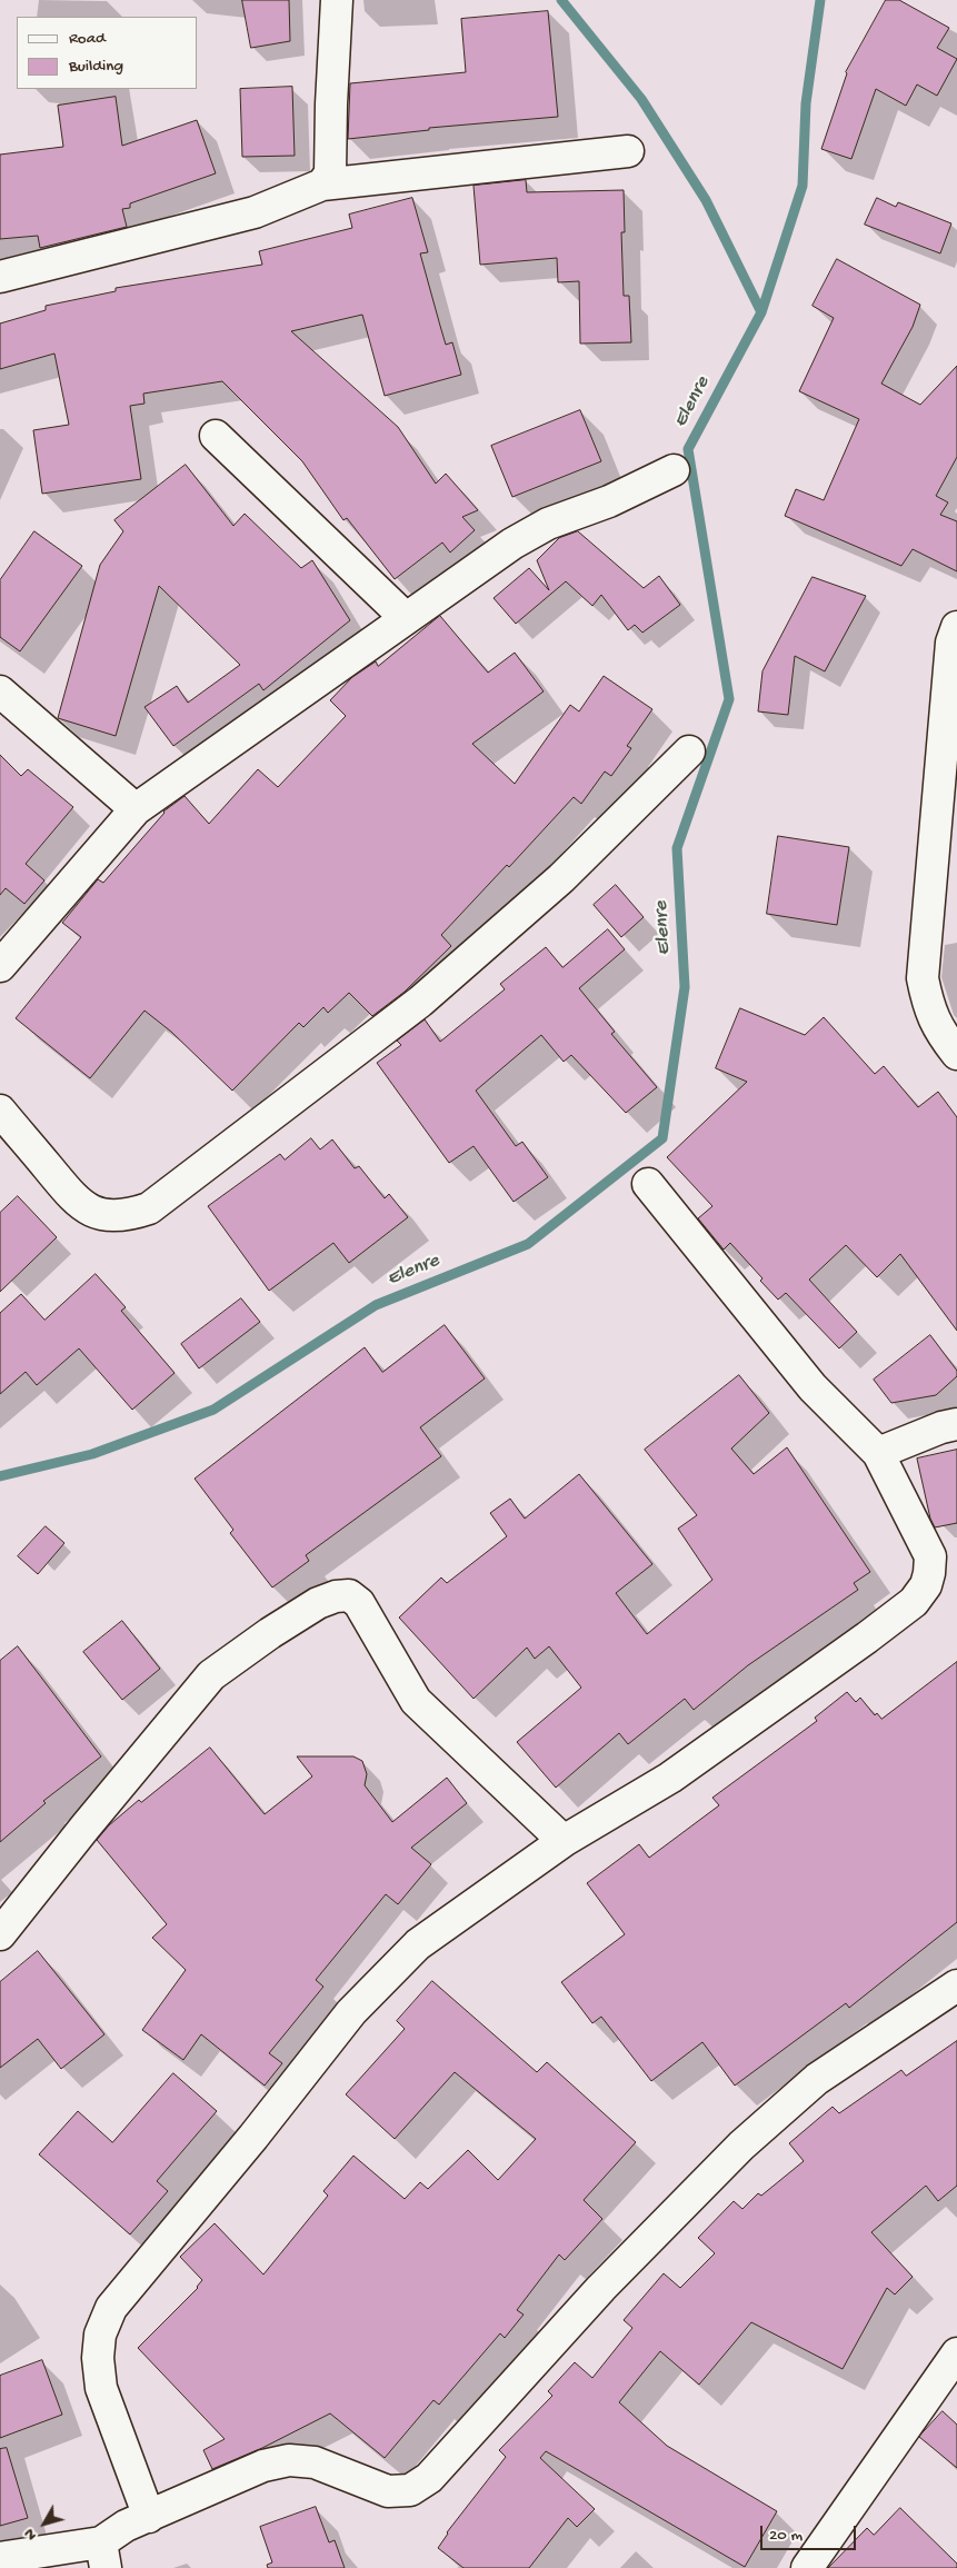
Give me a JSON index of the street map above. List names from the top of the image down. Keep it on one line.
{"water":["Elenre"],"legend":["Road","Building"],"scale_bar":"20 m","north":"bottom left"}
